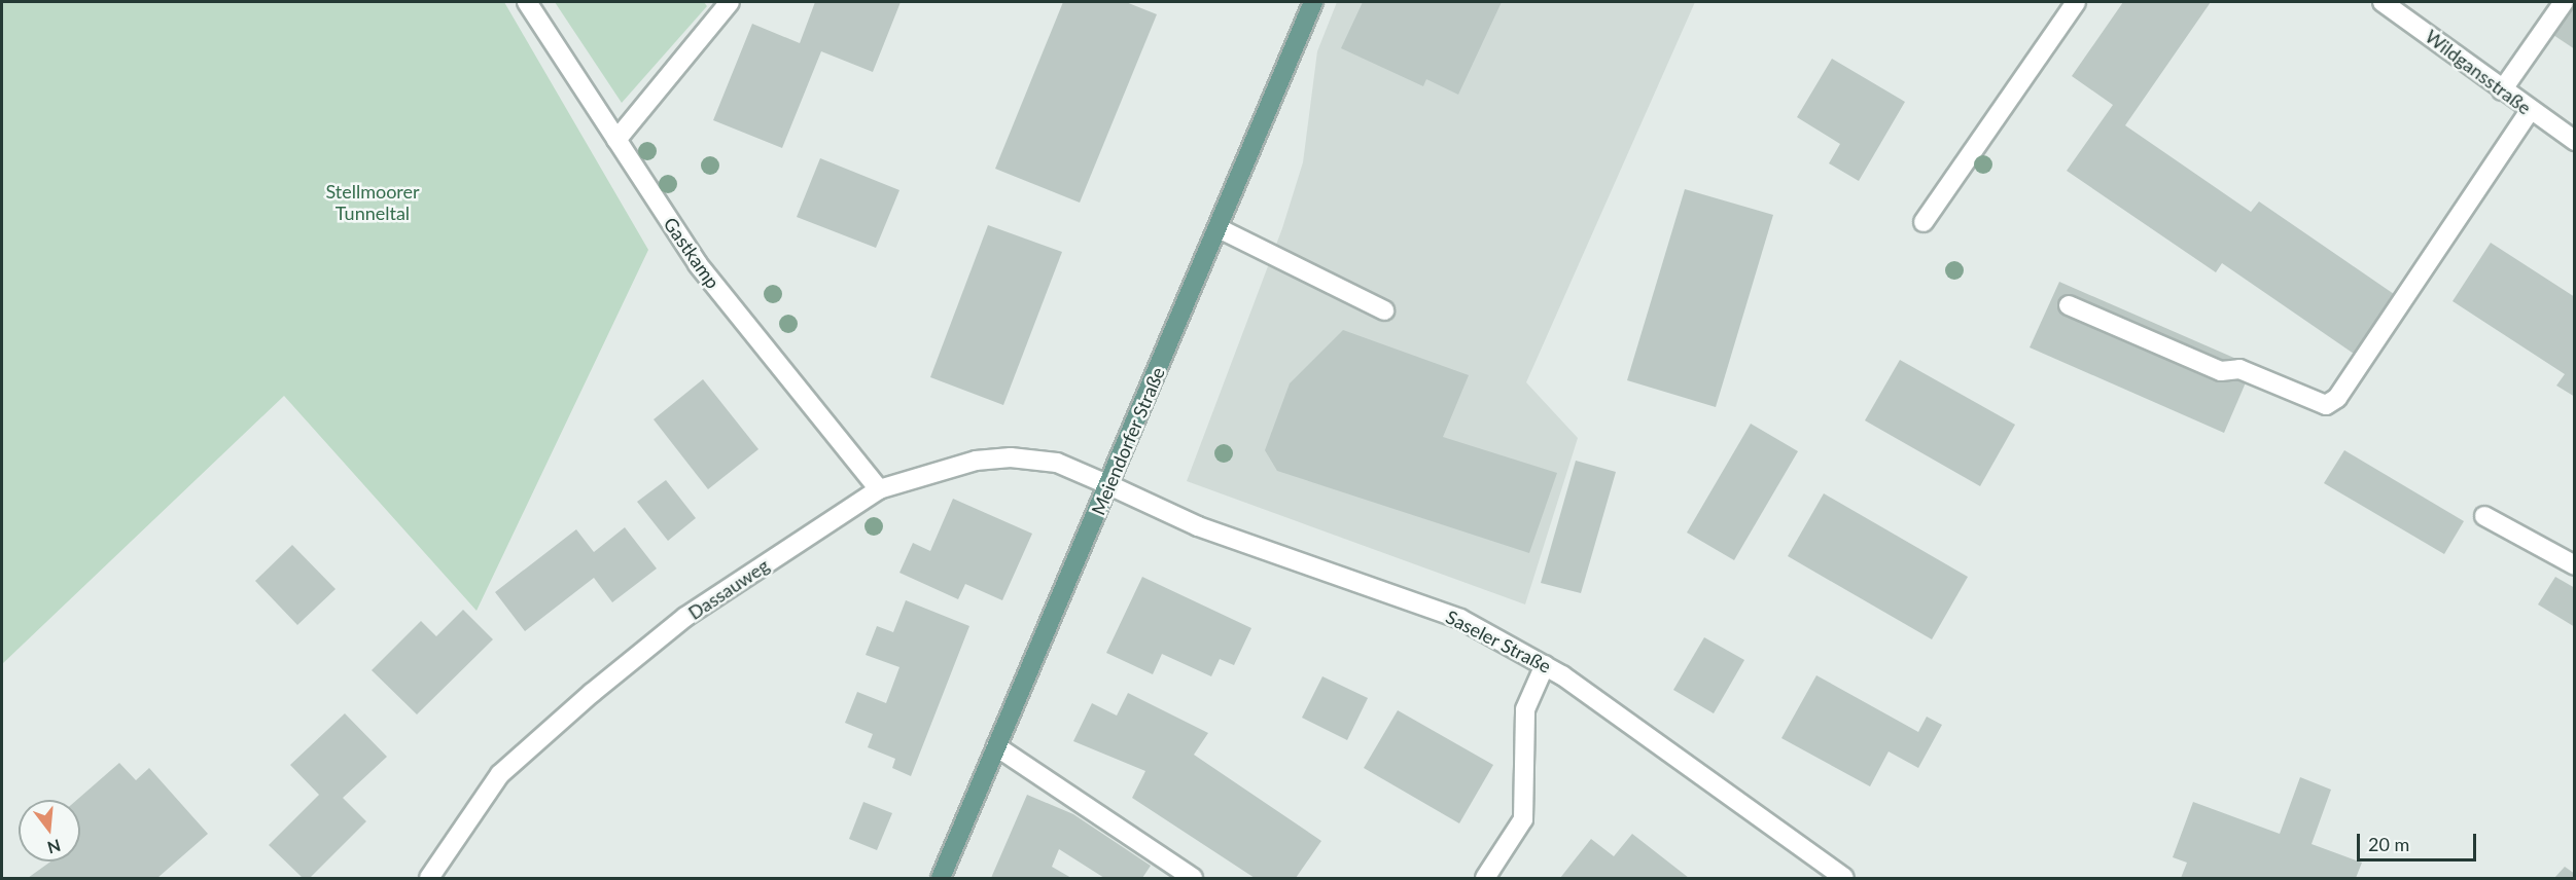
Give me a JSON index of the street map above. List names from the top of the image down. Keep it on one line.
{"streets":{"main road":["Meiendorfer Straße"],"street":["Wildgansstraße","Gastkamp","Dassauweg","Saseler Straße"]},"crossings":[["Gastkamp","Dassauweg"],["Meiendorfer Straße","Dassauweg"],["Meiendorfer Straße","Saseler Straße"],["Dassauweg","Saseler Straße"]],"parks":["Stellmoorer Tunneltal"],"scale_bar":"20 m","north":"bottom"}
